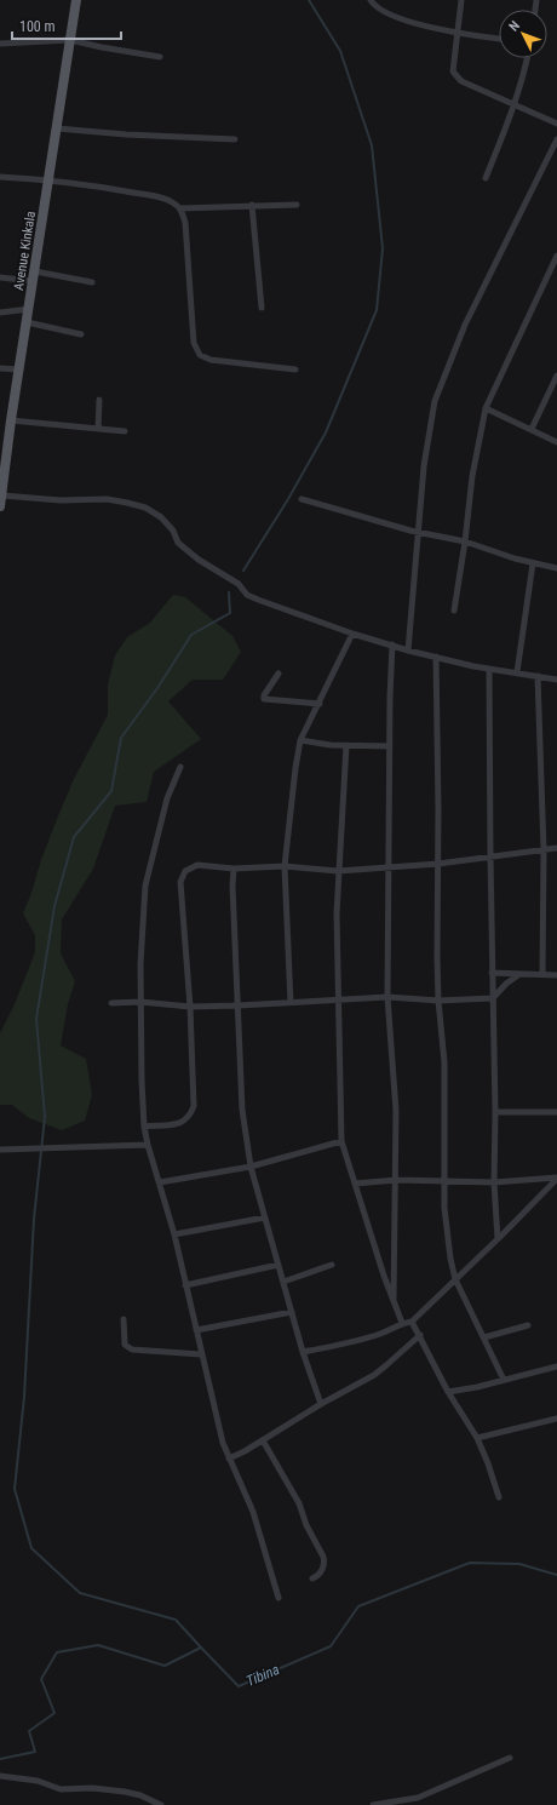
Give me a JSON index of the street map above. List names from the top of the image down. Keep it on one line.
{"streets":{"main road":["Avenue Kinkala"]},"water":["Tibina"],"scale_bar":"100 m","north":"top left"}
